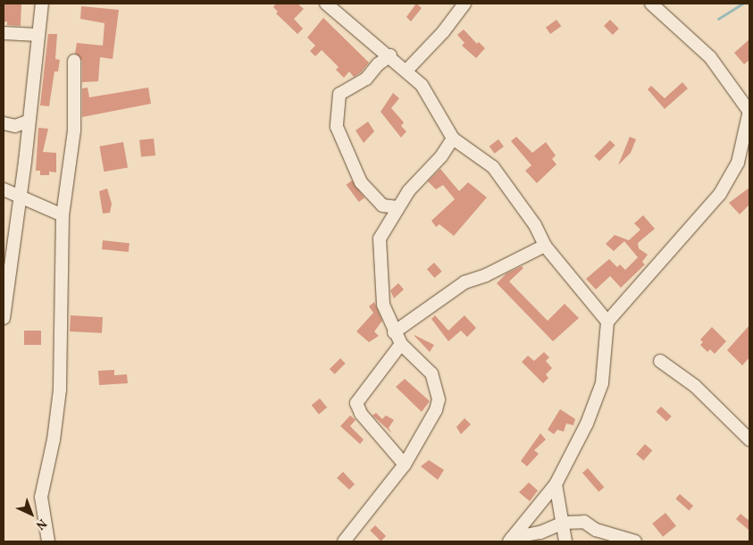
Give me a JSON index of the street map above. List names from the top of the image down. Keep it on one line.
{"north":"bottom right"}
